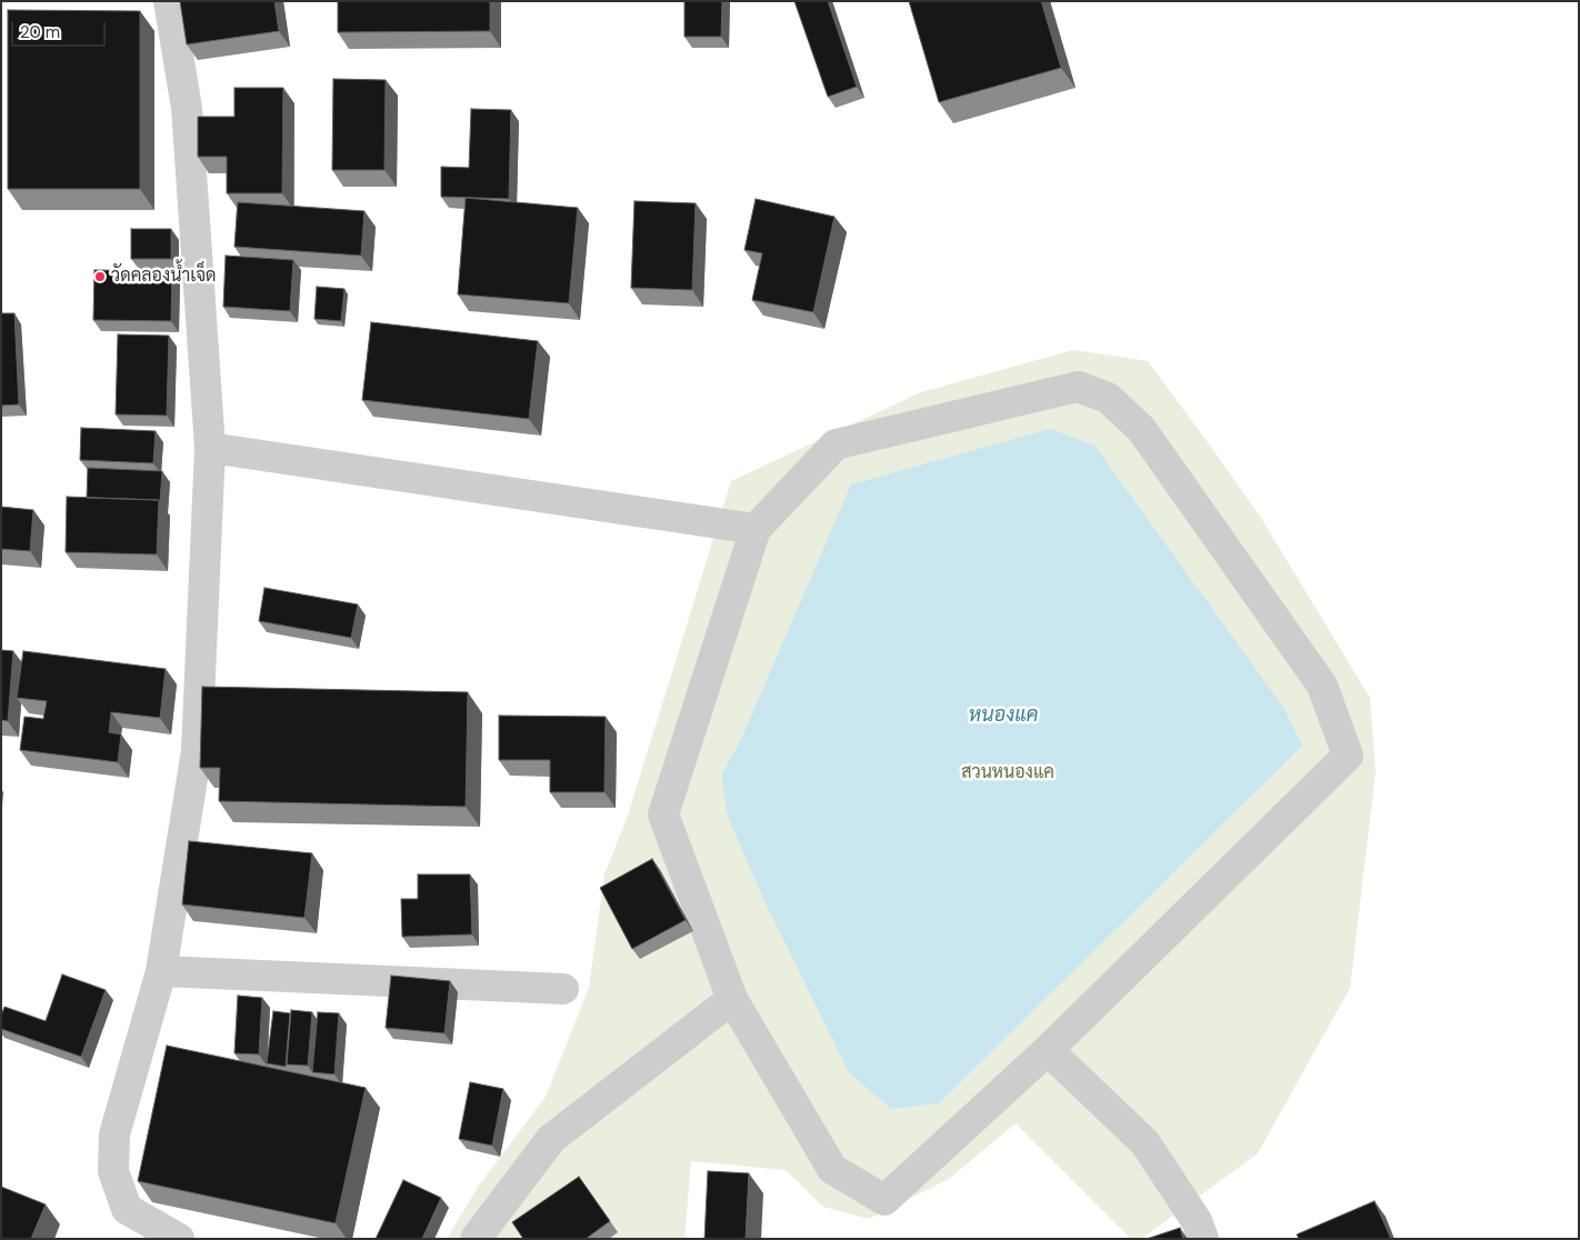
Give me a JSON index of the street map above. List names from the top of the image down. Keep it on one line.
{"water":["หนองแค"],"parks":["สวนหนองแค"],"places":["วัดคลองน้ำเจ็ด"],"scale_bar":"20 m"}
